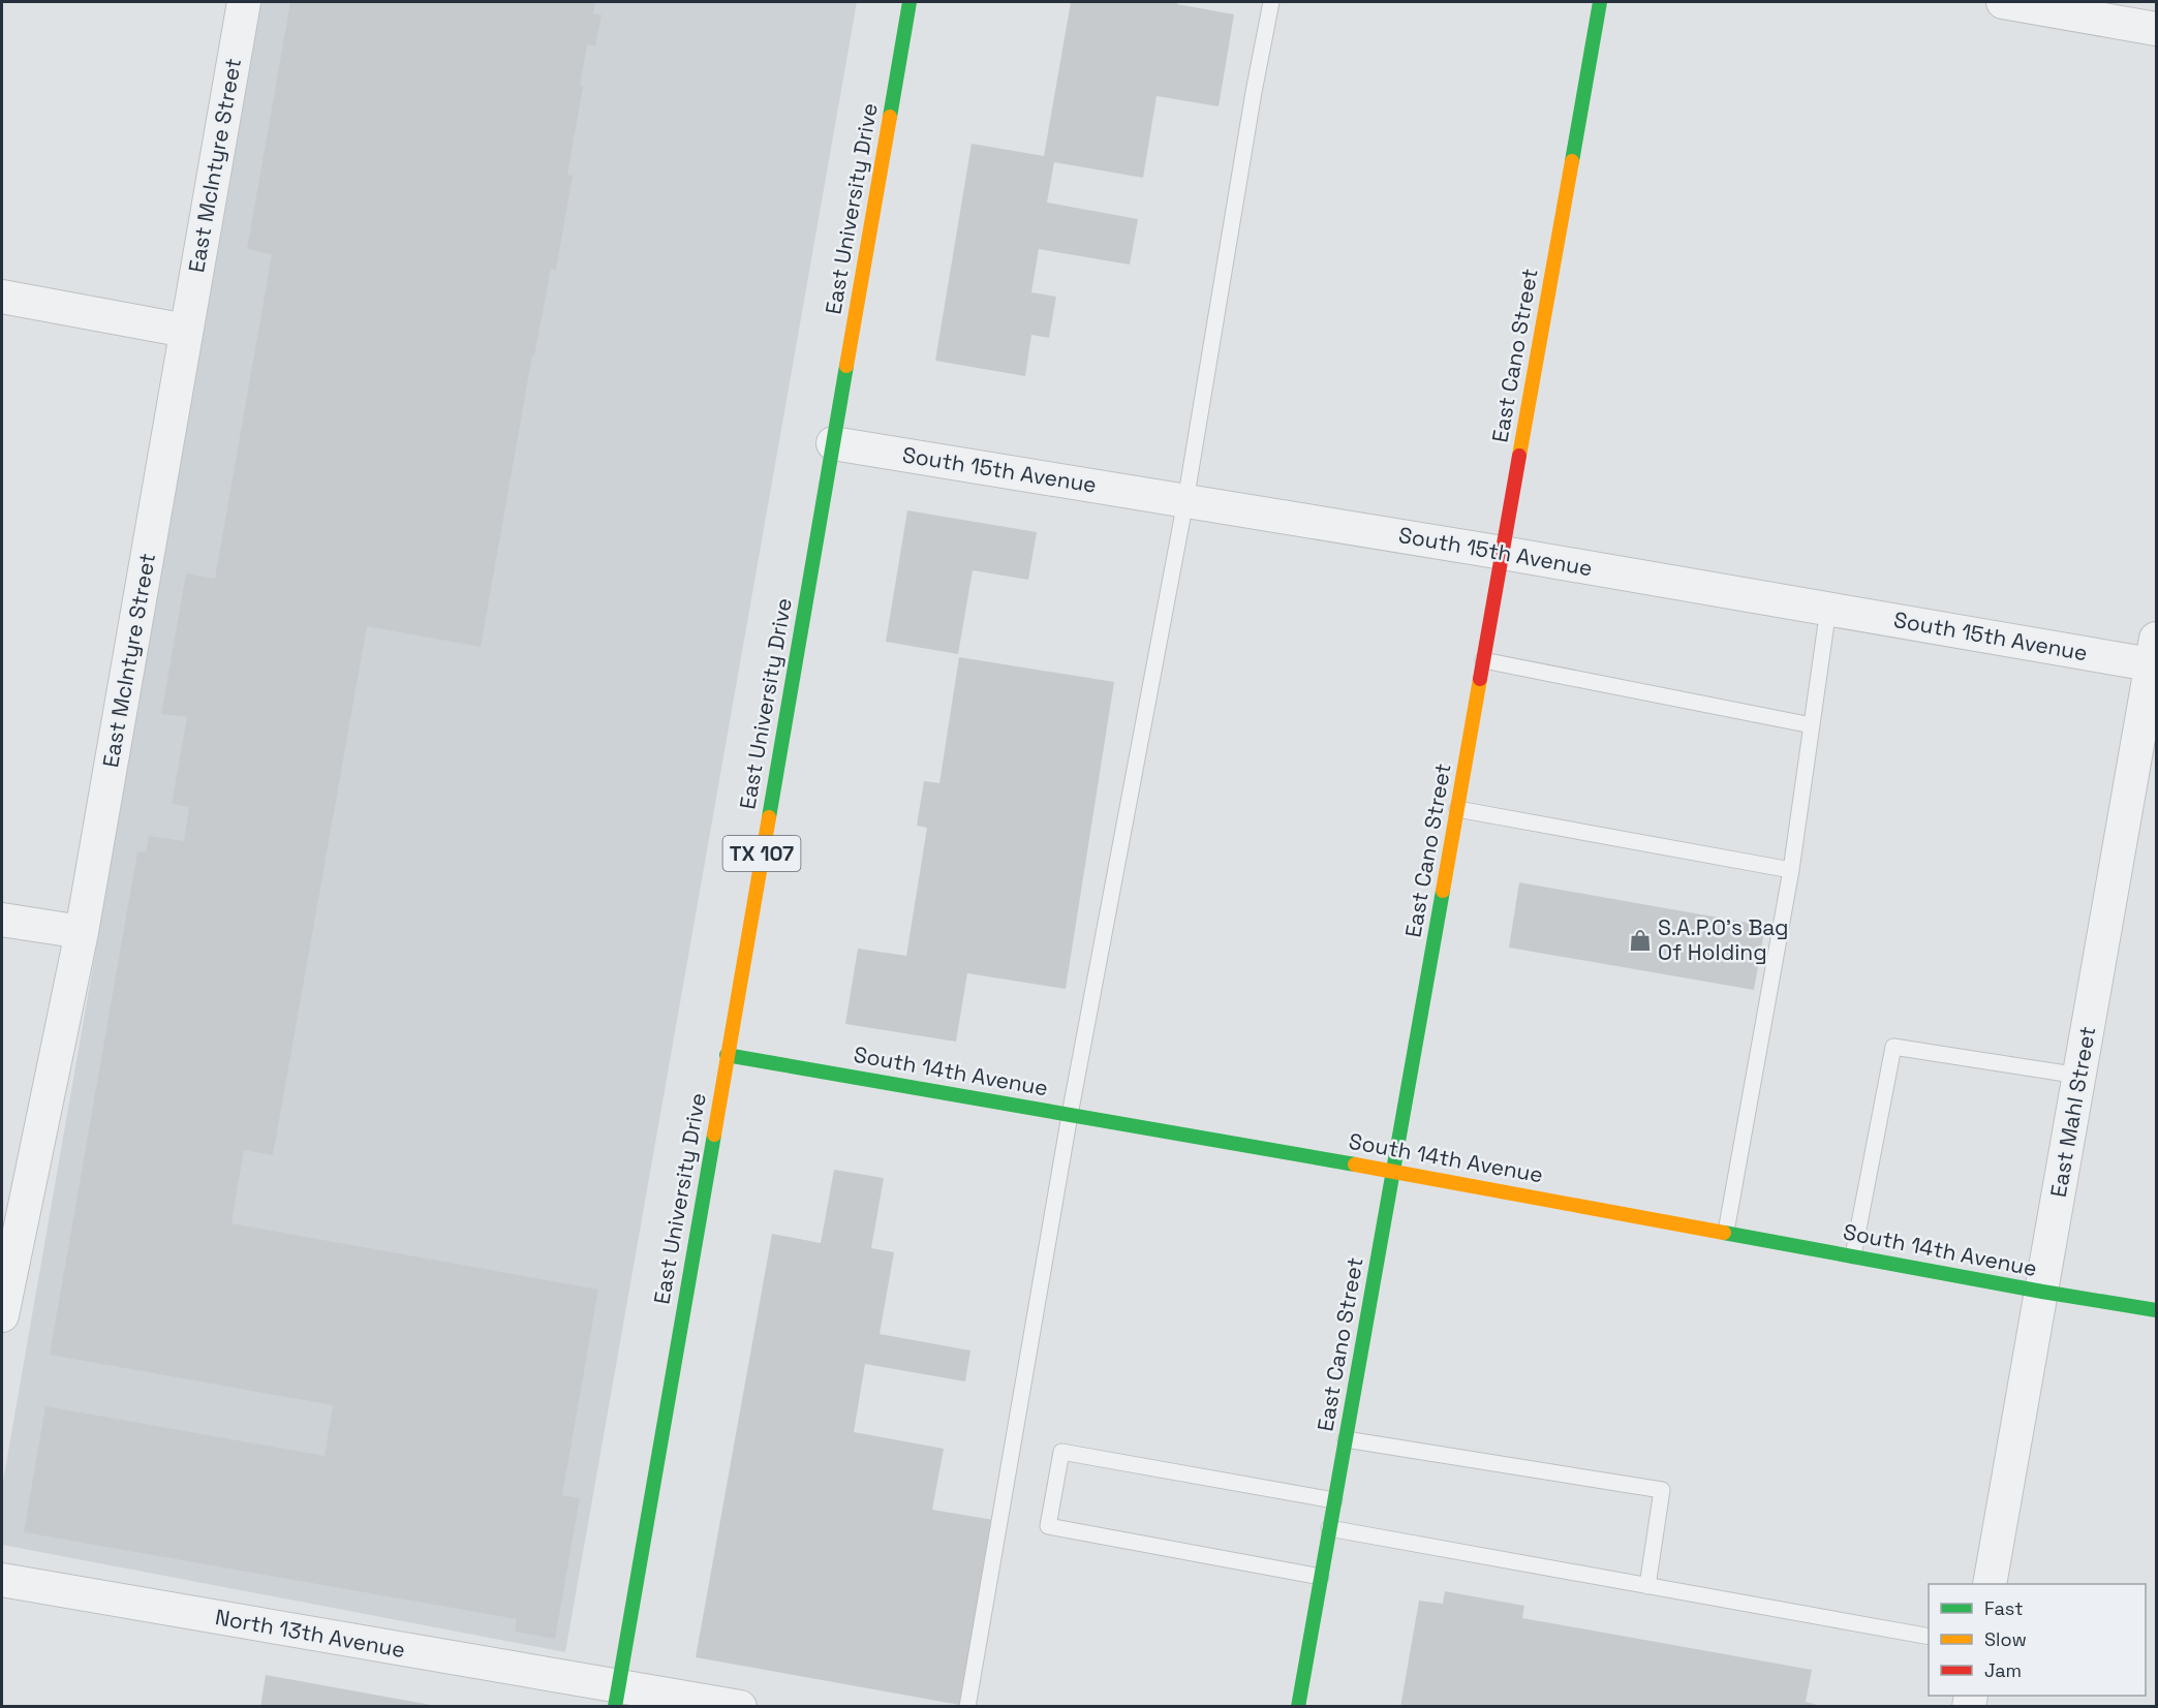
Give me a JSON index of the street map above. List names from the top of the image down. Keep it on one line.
{"streets":{"street":["East McIntyre Street","East University Drive","East Cano Street","South 15th Avenue","TX 107","South 14th Avenue","East Mahl Street","North 13th Avenue"]},"crossings":[["East University Drive","South 15th Avenue"],["East University Drive","South 14th Avenue"],["East University Drive","North 13th Avenue"],["East Cano Street","South 15th Avenue"],["East Cano Street","South 14th Avenue"],["South 15th Avenue","East Mahl Street"],["South 14th Avenue","East Mahl Street"]],"places":{"shop":["S.A.P.O's Bag Of Holding"]},"legend":["Fast","Slow","Jam"]}
